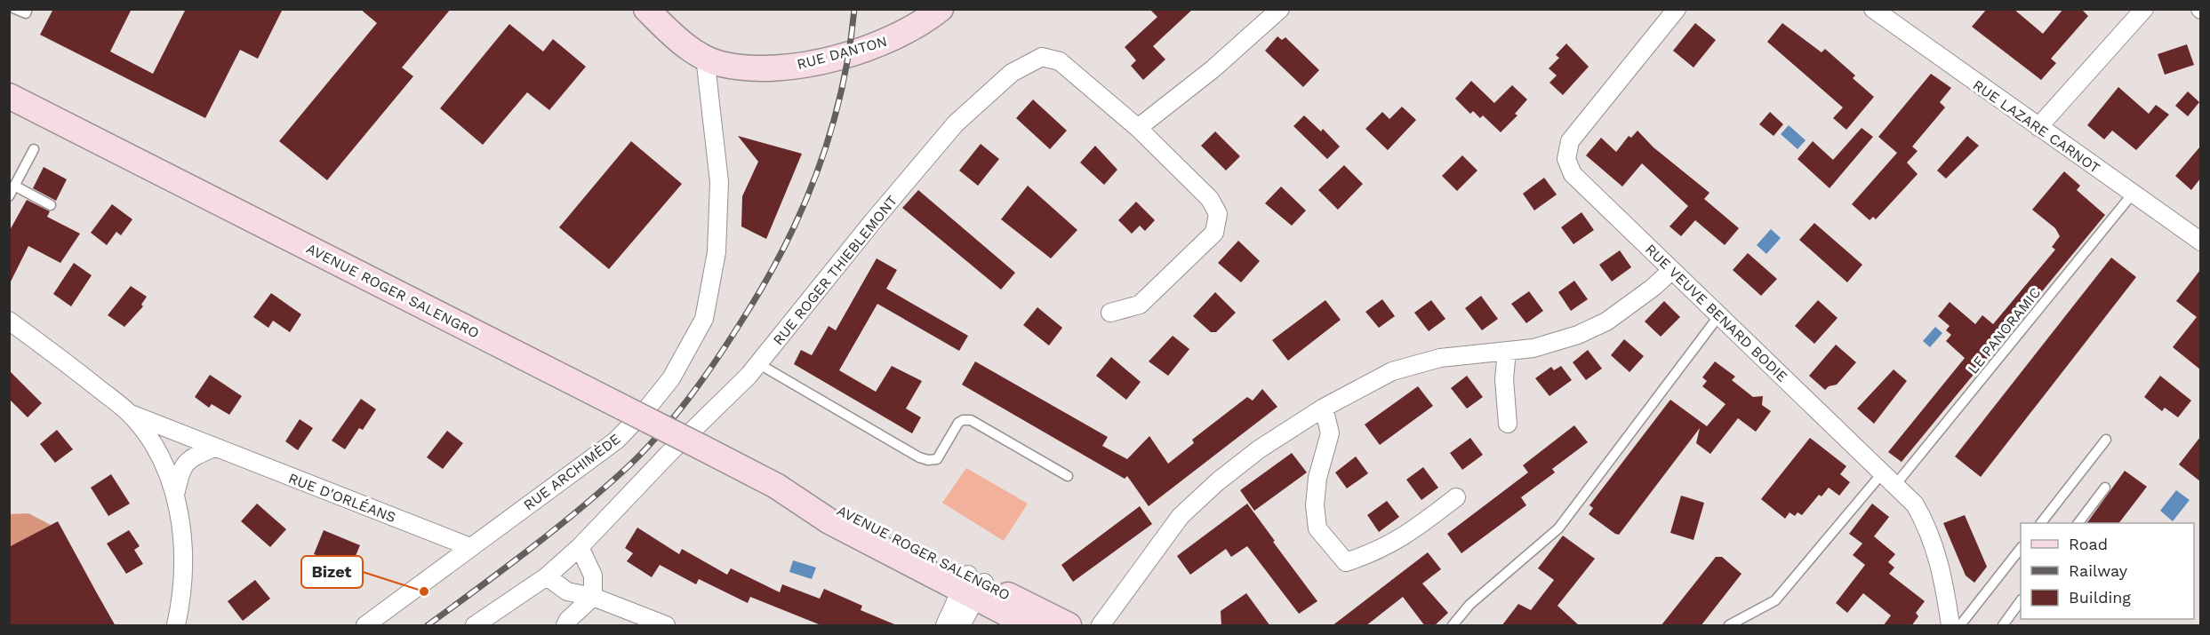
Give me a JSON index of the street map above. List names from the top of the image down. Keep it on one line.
{"streets":{"main road":["RUE DANTON","AVENUE ROGER SALENGRO"],"street":["RUE LAZARE CARNOT","RUE ROGER THIEBLEMONT","RUE VEUVE BENARD BODIE","RUE ARCHIMÈDE","RUE D'ORLÉANS"],"lane":["LE PANORAMIC"]},"crossings":[["RUE DANTON","RUE ARCHIMÈDE"],["RUE LAZARE CARNOT","LE PANORAMIC"],["RUE VEUVE BENARD BODIE","LE PANORAMIC"],["RUE ARCHIMÈDE","RUE D'ORLÉANS"]],"places":["Bizet"],"legend":["Road","Railway","Building"]}
